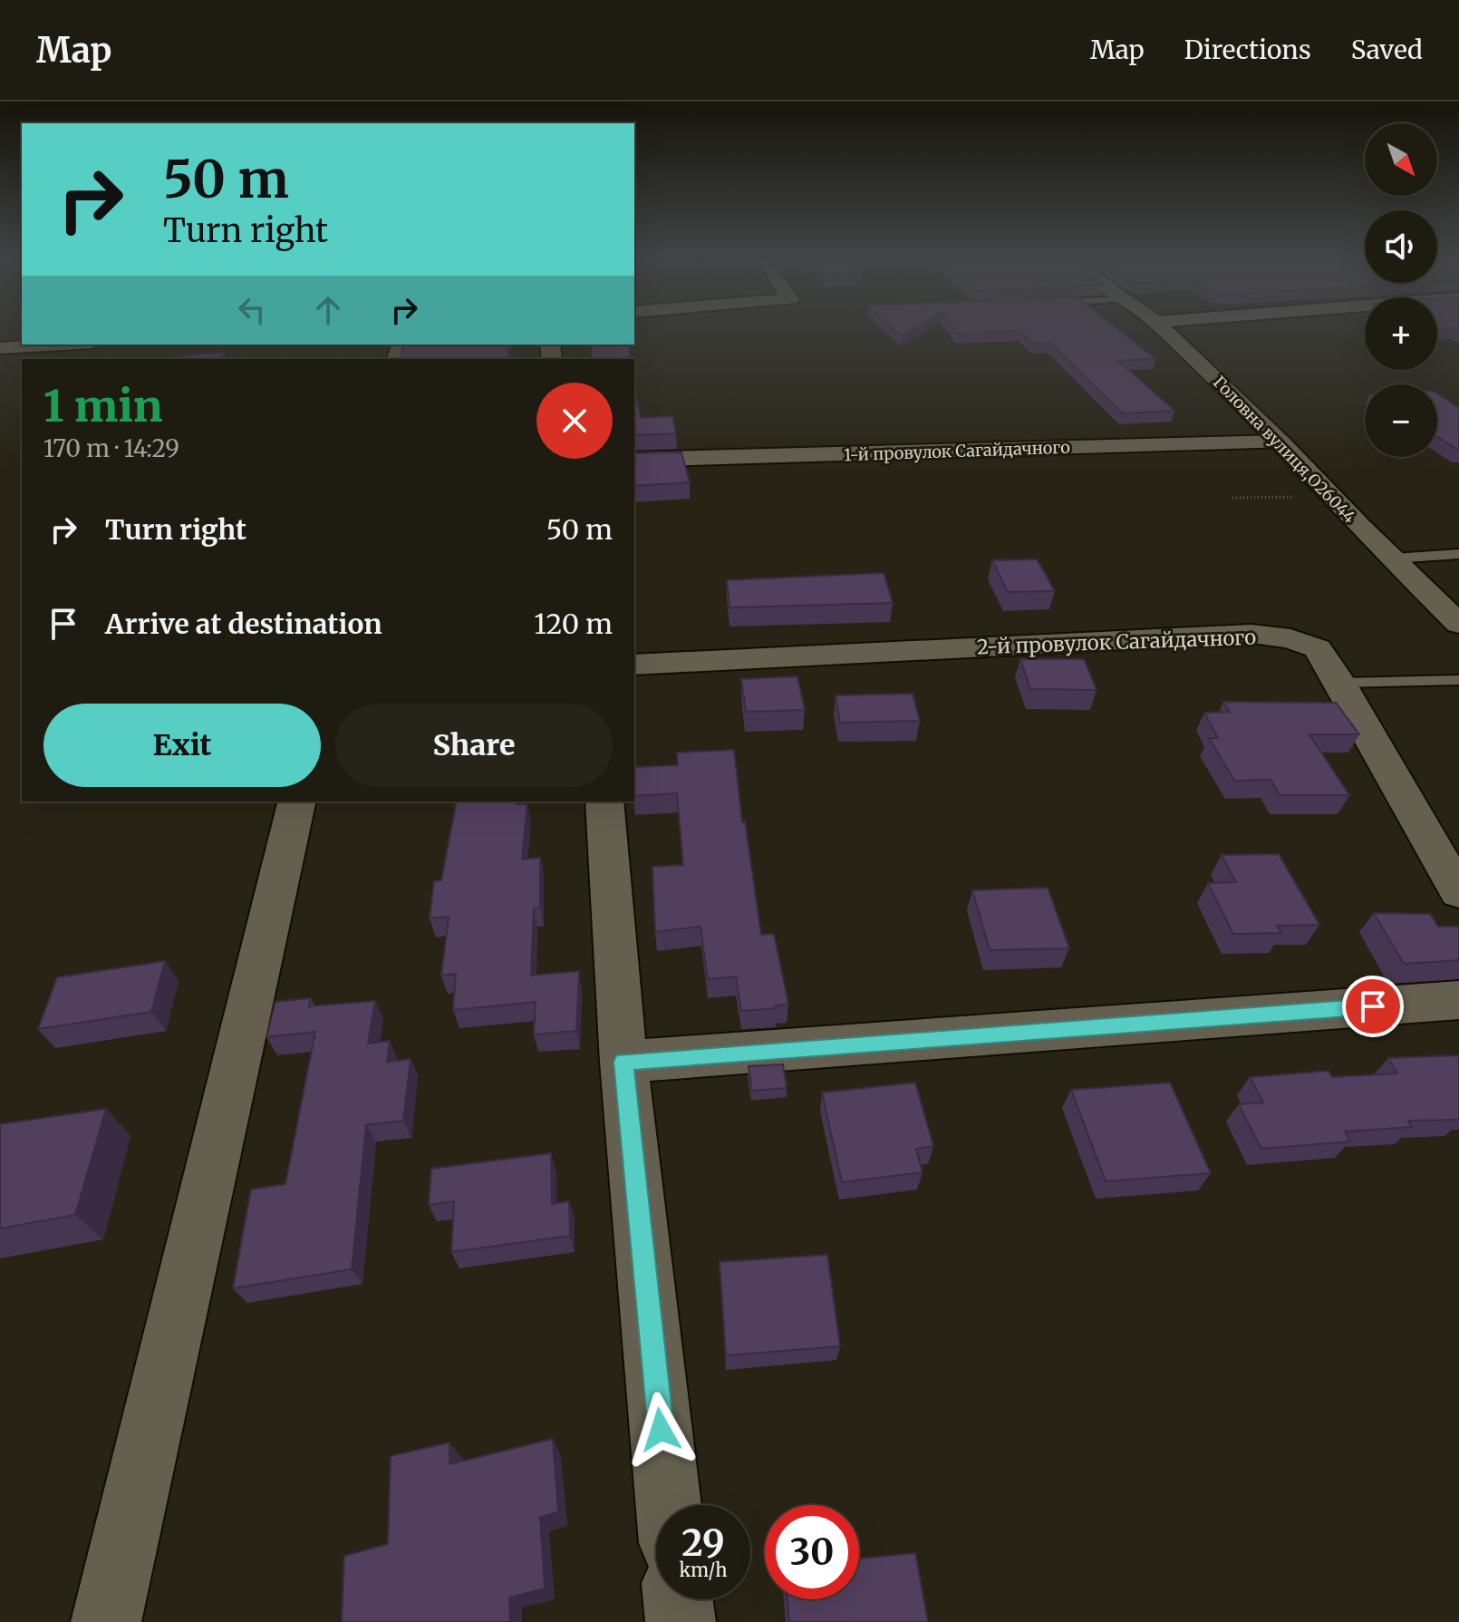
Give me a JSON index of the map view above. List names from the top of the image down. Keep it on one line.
{"streets":{"street":["Головна вулиця,О26044","1-й провулок Сагайдачного","2-й провулок Сагайдачного"]},"crossings":[["Головна вулиця,О26044","1-й провулок Сагайдачного"]],"north":"bottom right","page":{"header":"Map","nav":["Map","Directions","Saved"],"map_buttons":["+","−"],"turn":["50 m","Turn right"],"heading":["1 min","170 m · 14:29"],"list":[{"name":"Turn right","value":"50 m"},{"name":"Arrive at destination","value":"120 m"}],"buttons":["Exit","Share"],"speed":"29 km/h","limit":"30"}}
